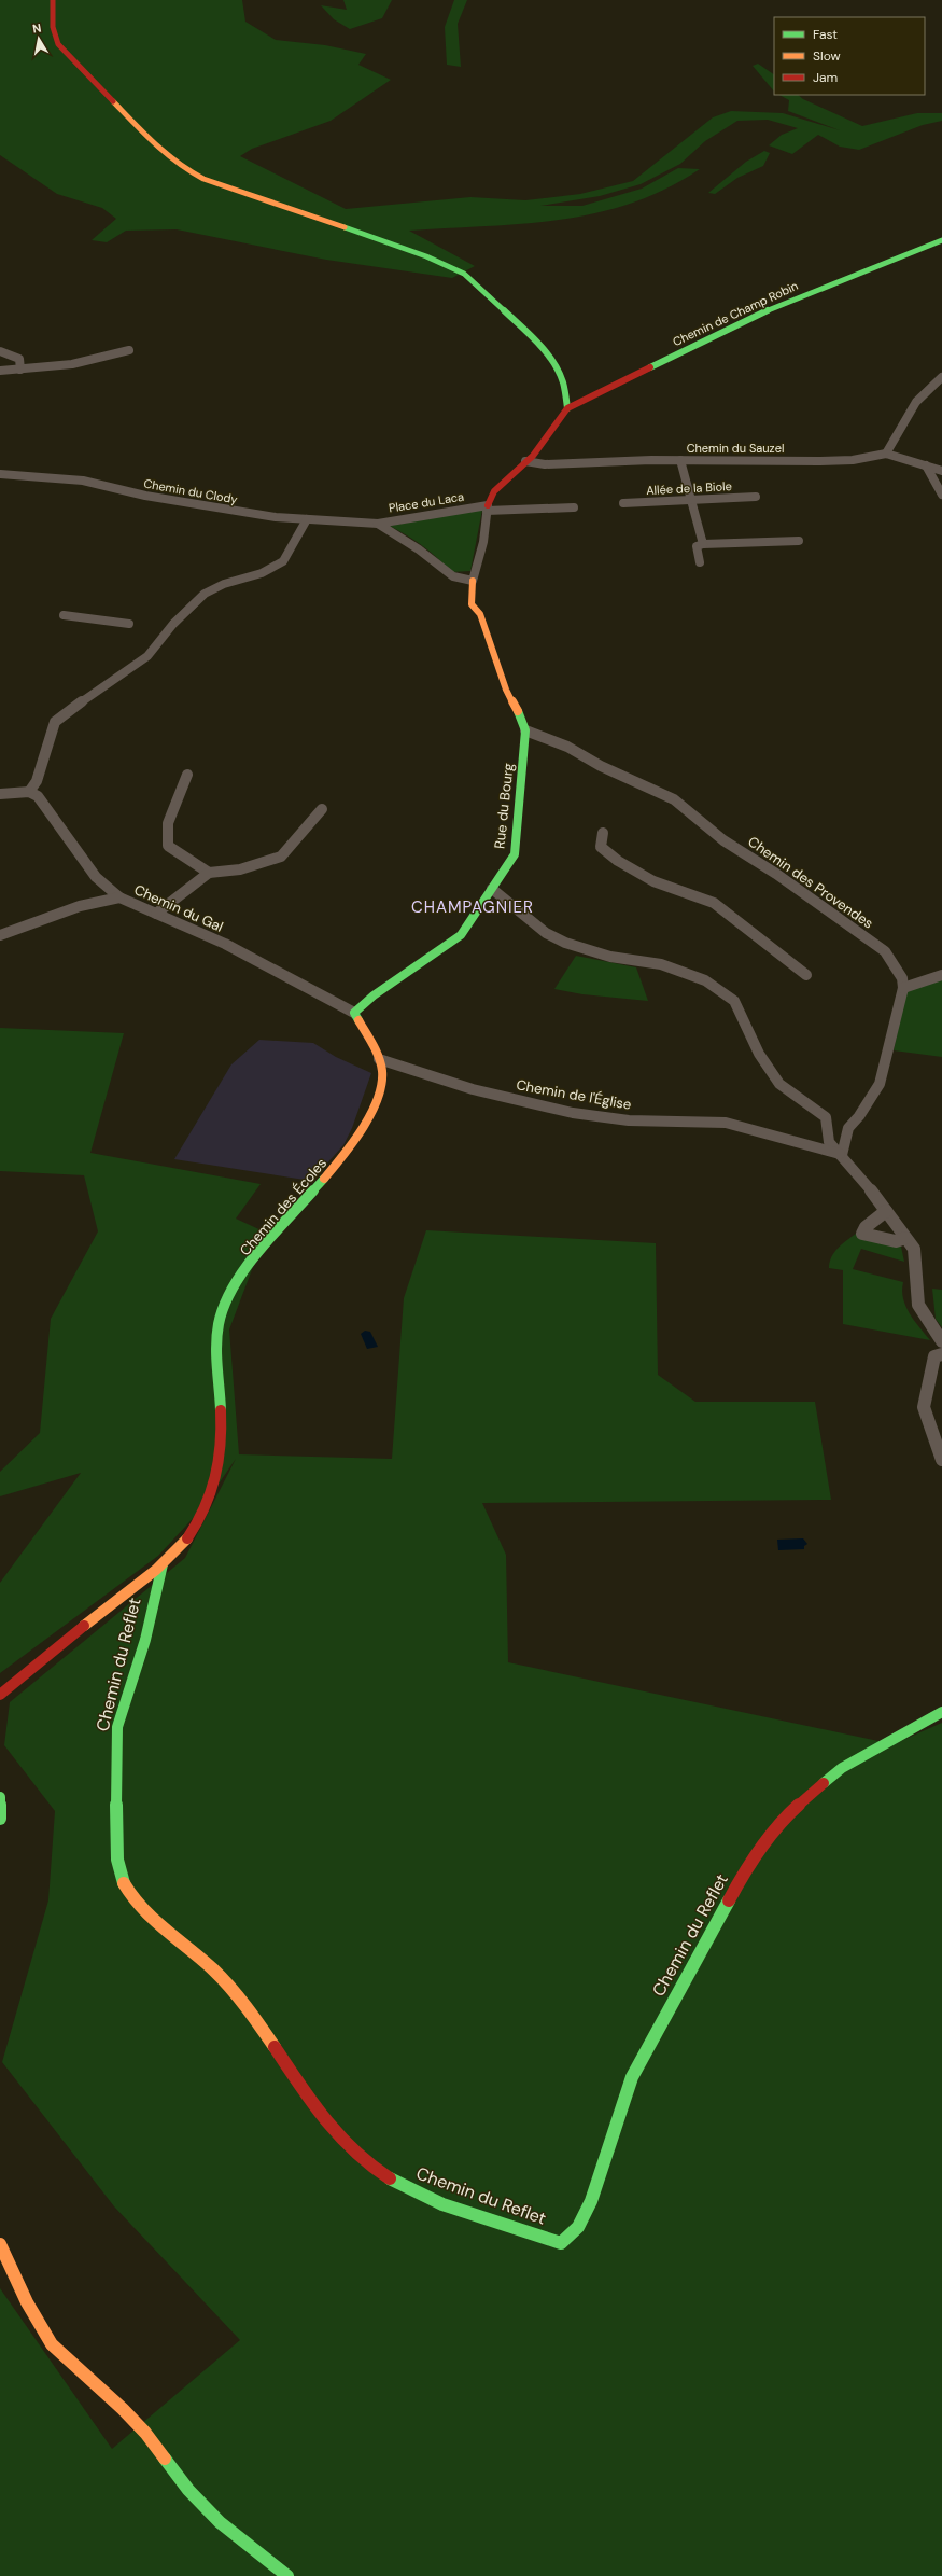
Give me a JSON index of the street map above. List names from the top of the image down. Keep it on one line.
{"streets":{"street":["Chemin de Champ Robin","Chemin du Sauzel","Allée de la Biole","Chemin du Clody","Place du Laca","Rue du Bourg","Chemin des Provendes","Chemin du Gal","Chemin de l'Église","Chemin des Écoles","Chemin du Reflet"]},"crossings":[["Chemin du Clody","Place du Laca"],["Place du Laca","Rue du Bourg"],["Rue du Bourg","Chemin des Provendes"],["Rue du Bourg","Chemin du Gal"],["Rue du Bourg","Chemin des Écoles"],["Chemin du Gal","Chemin des Écoles"],["Chemin de l'Église","Chemin des Écoles"],["Chemin des Écoles","Chemin du Reflet"]],"districts":["CHAMPAGNIER"],"legend":["Fast","Slow","Jam"],"north":"top"}
